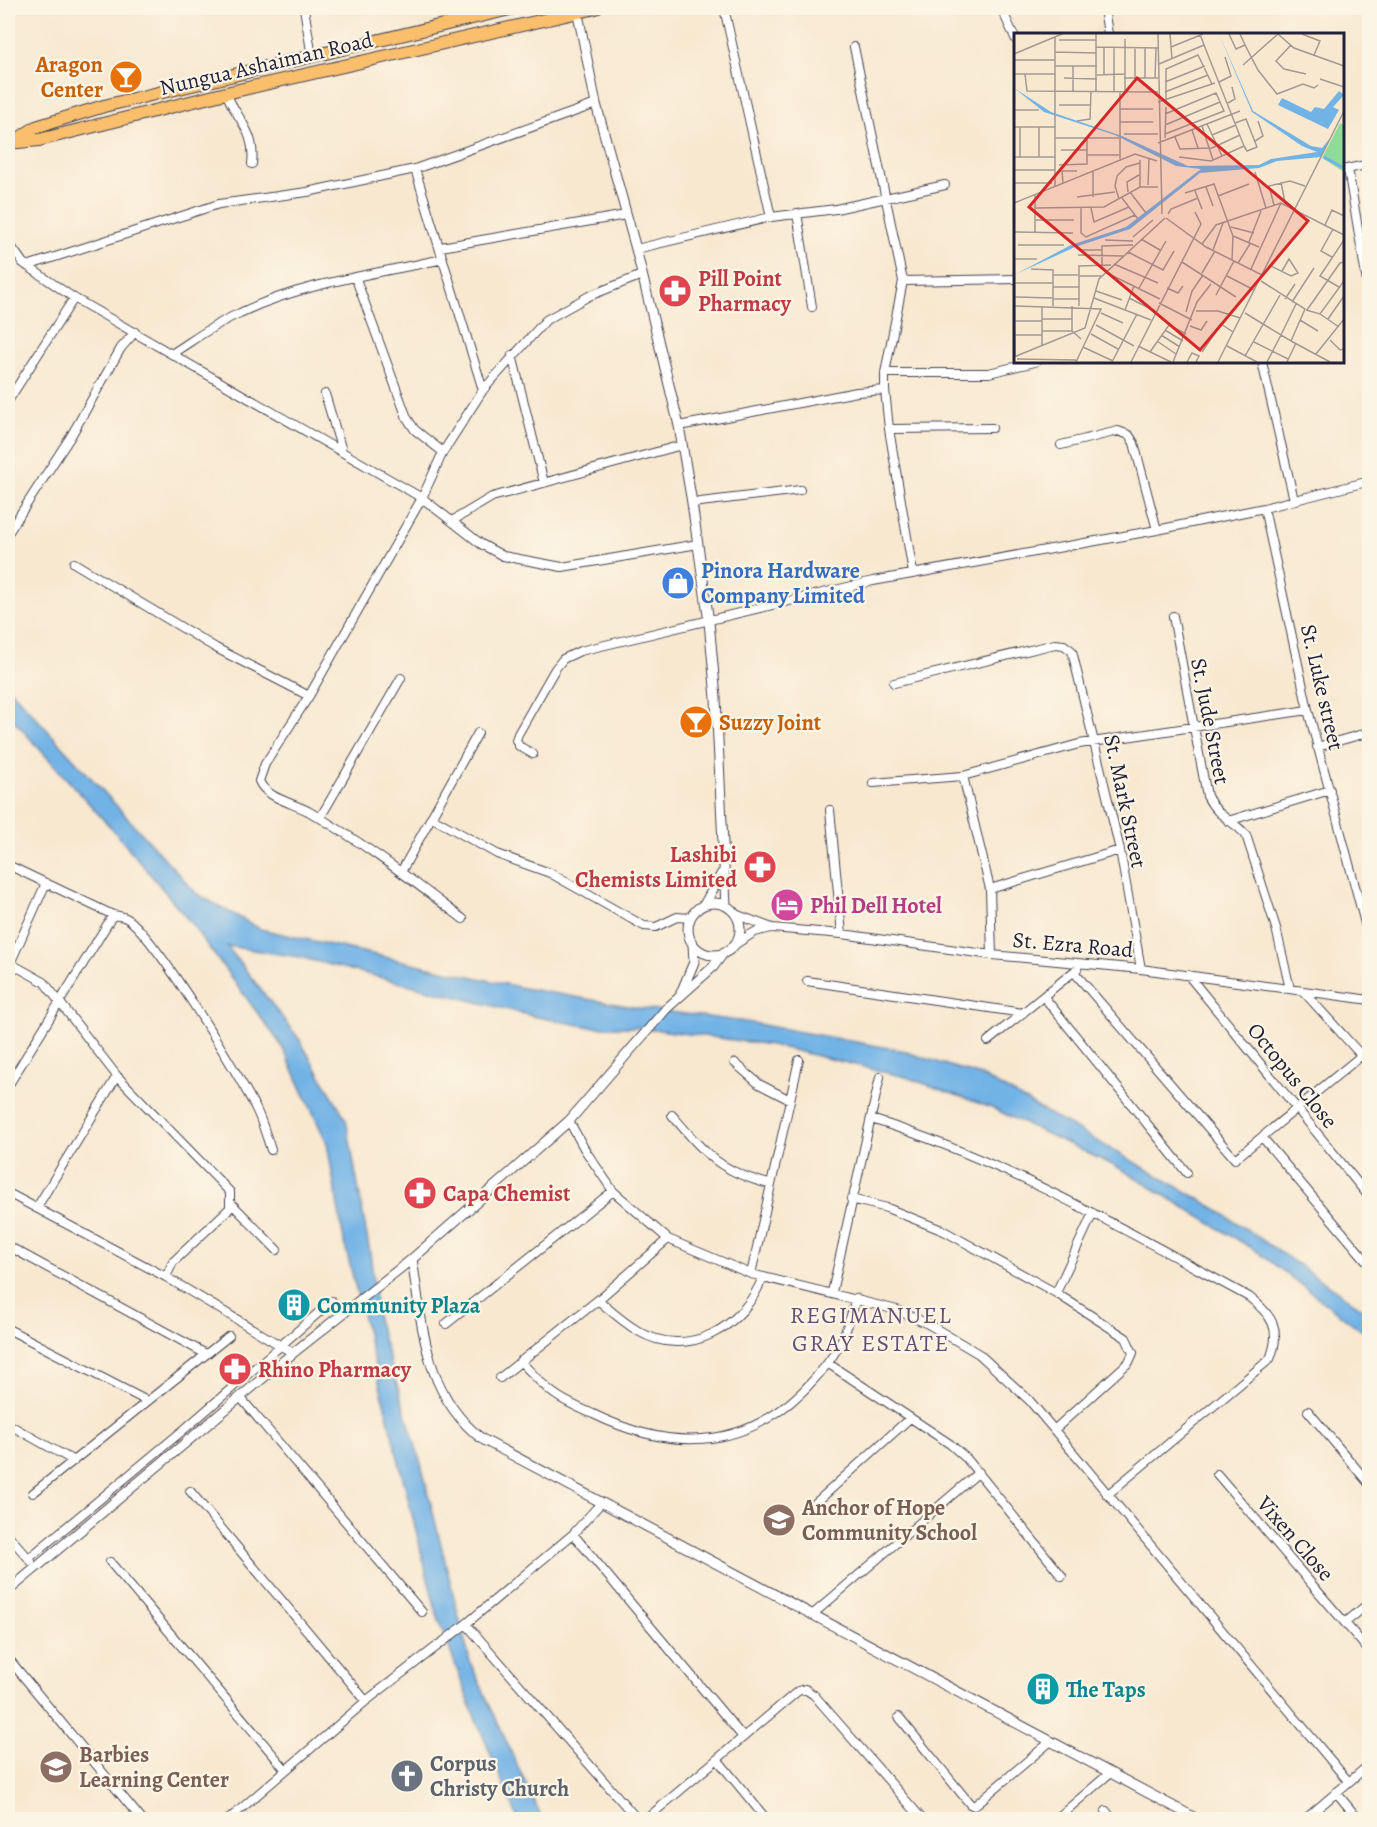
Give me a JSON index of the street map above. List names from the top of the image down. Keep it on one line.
{"streets":{"main road":["Nungua Ashaiman Road"],"street":["St. Luke street","St. Jude Street","St. Mark Street","St. Ezra Road","Octopus Close","Vixen Close"]},"crossings":[["St. Jude Street","St. Ezra Road"],["St. Mark Street","St. Ezra Road"],["St. Ezra Road","Octopus Close"]],"districts":["REGIMANUEL GRAY ESTATE"],"places":{"bar":["Aragon Center","Suzzy Joint"],"pharmacy":["Pill Point Pharmacy","Lashibi Chemists Limited","Capa Chemist","Rhino Pharmacy"],"shop":["Pinora Hardware Company Limited"],"hotel":["Phil Dell Hotel"],"building":["Community Plaza","The Taps"],"school or university":["Anchor of Hope Community School","Barbies Learning Center"],"church":["Corpus Christy Church"]}}
